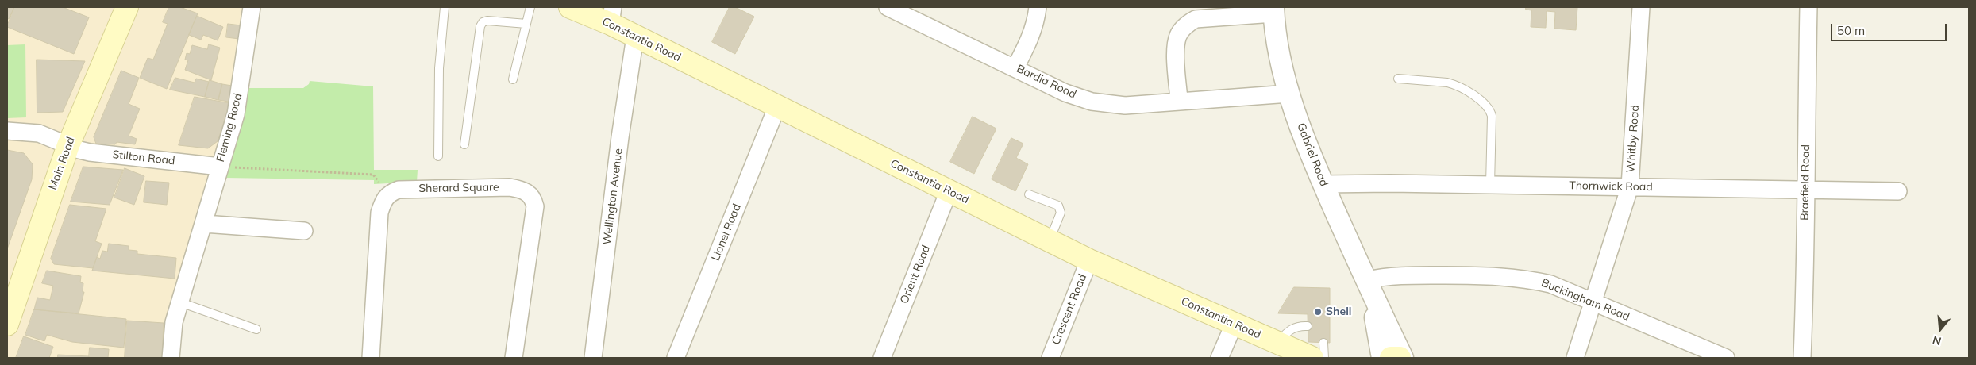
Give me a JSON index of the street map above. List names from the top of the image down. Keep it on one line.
{"streets":{"main road":["Constantia Road","Main Road"],"street":["Bardia Road","Fleming Road","Whitby Road","Gabriel Road","Stilton Road","Braefield Road","Thornwick Road","Sherard Square","Wellington Avenue","Lionel Road","Orient Road","Buckingham Road","Crescent Road"]},"crossings":[["Constantia Road","Wellington Avenue"],["Constantia Road","Lionel Road"],["Constantia Road","Orient Road"],["Constantia Road","Crescent Road"],["Bardia Road","Gabriel Road"],["Fleming Road","Stilton Road"],["Whitby Road","Thornwick Road"],["Whitby Road","Buckingham Road"],["Gabriel Road","Thornwick Road"],["Gabriel Road","Buckingham Road"],["Stilton Road","Main Road"],["Braefield Road","Thornwick Road"]],"places":["Shell"],"scale_bar":"50 m","north":"bottom"}
